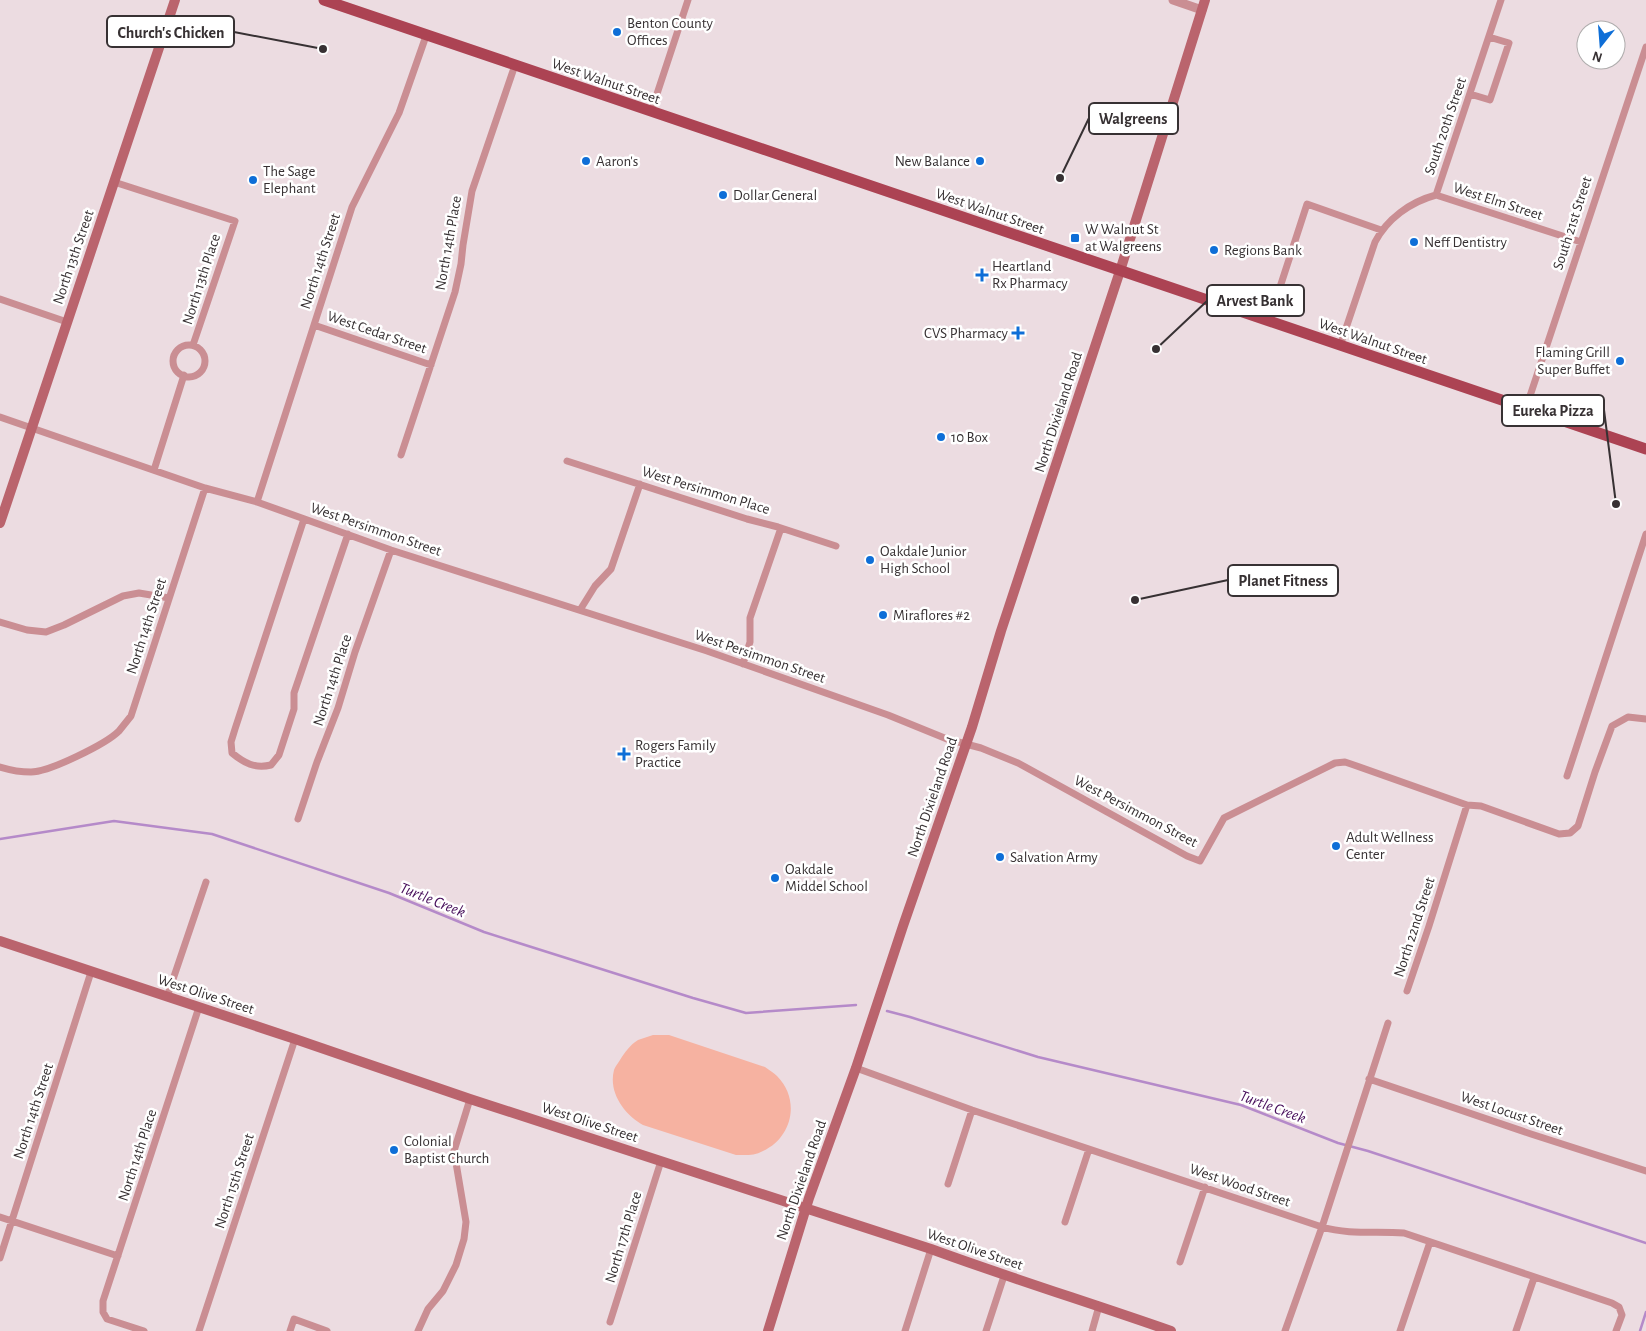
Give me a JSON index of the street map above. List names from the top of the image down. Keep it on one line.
{"streets":{"main road":["West Walnut Street","North 13th Street","North Dixieland Road","West Olive Street"],"street":["South 20th Street","West Elm Street","South 21st Street","North 14th Place","North 14th Street","North 13th Place","West Cedar Street","West Persimmon Place","West Persimmon Street","North 22nd Street","West Locust Street","North 15th Street","West Wood Street","North 17th Place"]},"crossings":[["West Walnut Street","South 20th Street"],["West Walnut Street","South 21st Street"],["West Walnut Street","North 14th Place"],["West Walnut Street","North 14th Street"],["West Walnut Street","North Dixieland Road"],["South 20th Street","West Elm Street"],["West Elm Street","South 21st Street"],["North 14th Place","West Cedar Street"],["North 14th Place","West Persimmon Street"],["North 14th Place","West Olive Street"],["North 13th Street","North 13th Place"],["North 13th Street","West Persimmon Street"],["North 14th Street","West Cedar Street"],["North 14th Street","West Persimmon Street"],["North 14th Street","West Olive Street"],["North Dixieland Road","West Persimmon Street"],["North Dixieland Road","West Olive Street"],["North Dixieland Road","West Wood Street"],["West Persimmon Street","North 22nd Street"],["West Olive Street","North 15th Street"],["West Olive Street","North 17th Place"]],"water":["Turtle Creek"],"places":{"other":["Benton County Offices","Church's Chicken","Aaron's","New Balance","Walgreens","The Sage Elephant","Dollar General","Neff Dentistry","Regions Bank","Arvest Bank","Flaming Grill Super Buffet","10 Box","Eureka Pizza","Oakdale Junior High School","Planet Fitness","Miraflores #2","Adult Wellness Center","Salvation Army","Oakdale Middel School","Colonial Baptist Church"],"transit":["W Walnut St at Walgreens"],"health":["Heartland Rx Pharmacy","CVS Pharmacy","Rogers Family Practice"]},"north":"bottom"}
